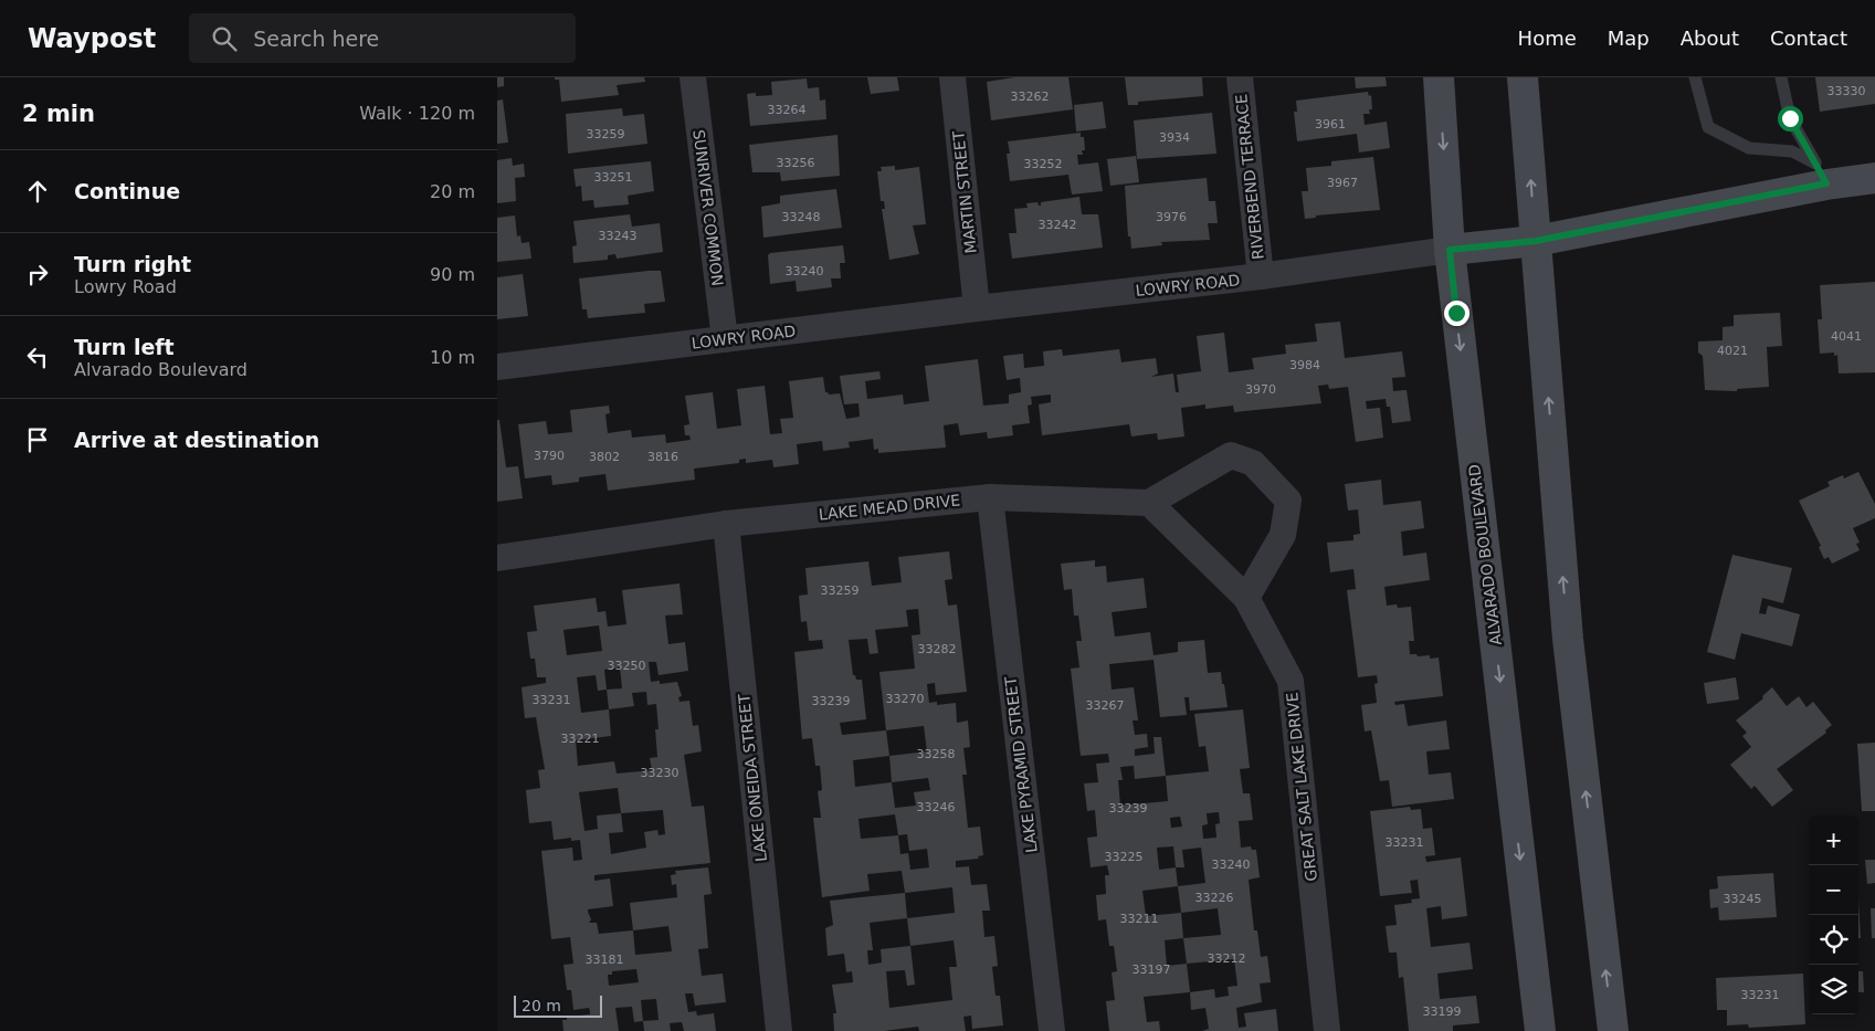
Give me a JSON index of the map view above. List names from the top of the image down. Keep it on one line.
{"streets":{"main road":["LOWRY ROAD","ALVARADO BOULEVARD"],"street":["RIVERBEND TERRACE","MARTIN STREET","SUNRIVER COMMON","LAKE MEAD DRIVE","LAKE PYRAMID STREET","LAKE ONEIDA STREET","GREAT SALT LAKE DRIVE"]},"crossings":[["RIVERBEND TERRACE","LOWRY ROAD"],["MARTIN STREET","LOWRY ROAD"],["SUNRIVER COMMON","LOWRY ROAD"],["LOWRY ROAD","ALVARADO BOULEVARD"],["LAKE MEAD DRIVE","LAKE PYRAMID STREET"],["LAKE MEAD DRIVE","LAKE ONEIDA STREET"]],"house_numbers":["33330","33262","33264","3961","33259","3934","33256","33252","33251","3967","33248","3976","33242","33243","33240","4041","4021","3984","3970","3790","3802","3816","33259","33282","33250","33270","33231","33239","33267","33221","33258","33230","33246","33239","33231","33225","33240","33226","33245","33211","33212","33181","33197","33231","33199"],"scale_bar":"20 m","page":{"header":"Waypost","search":"Search here","nav":["Home","Map","About","Contact"],"heading":["2 min","Walk · 120 m"],"list":[["Continue","20 m"],["Turn right","Lowry Road","90 m"],["Turn left","Alvarado Boulevard","10 m"],"Arrive at destination"],"map_buttons":["+","−"],"scale":"20 m"}}
